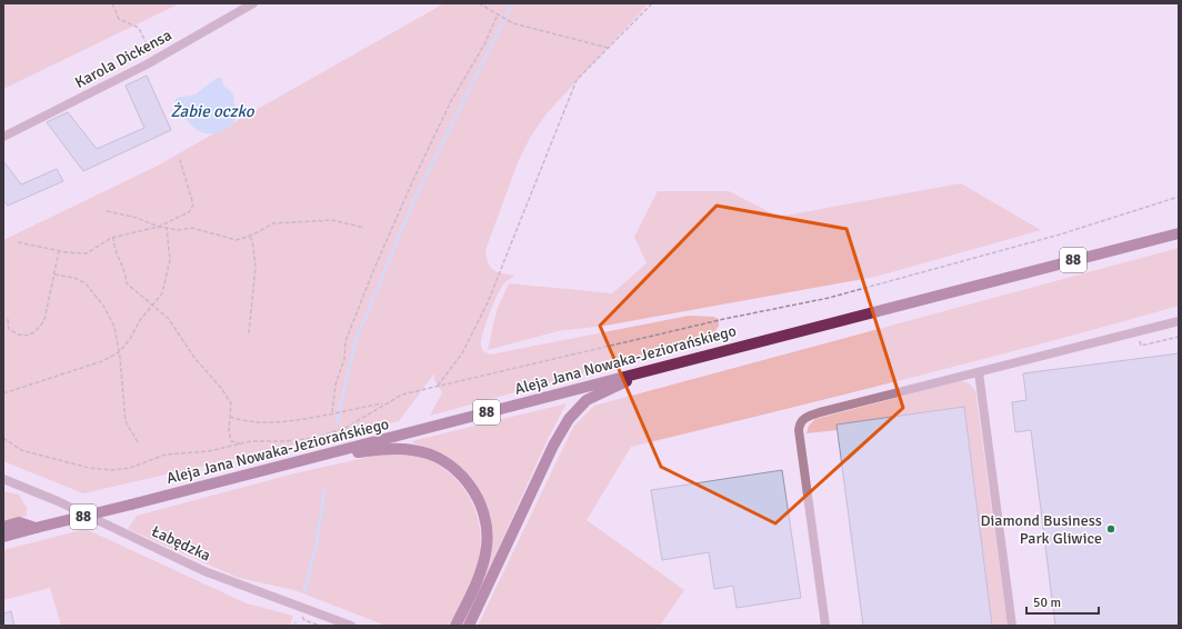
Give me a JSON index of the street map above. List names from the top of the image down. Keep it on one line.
{"streets":{"main road":["88","Aleja Jana Nowaka-Jeziorańskiego"],"street":["Karola Dickensa","Łabędzka"]},"water":["Żabie oczko"],"places":["Diamond Business Park Gliwice"],"scale_bar":"50 m"}
